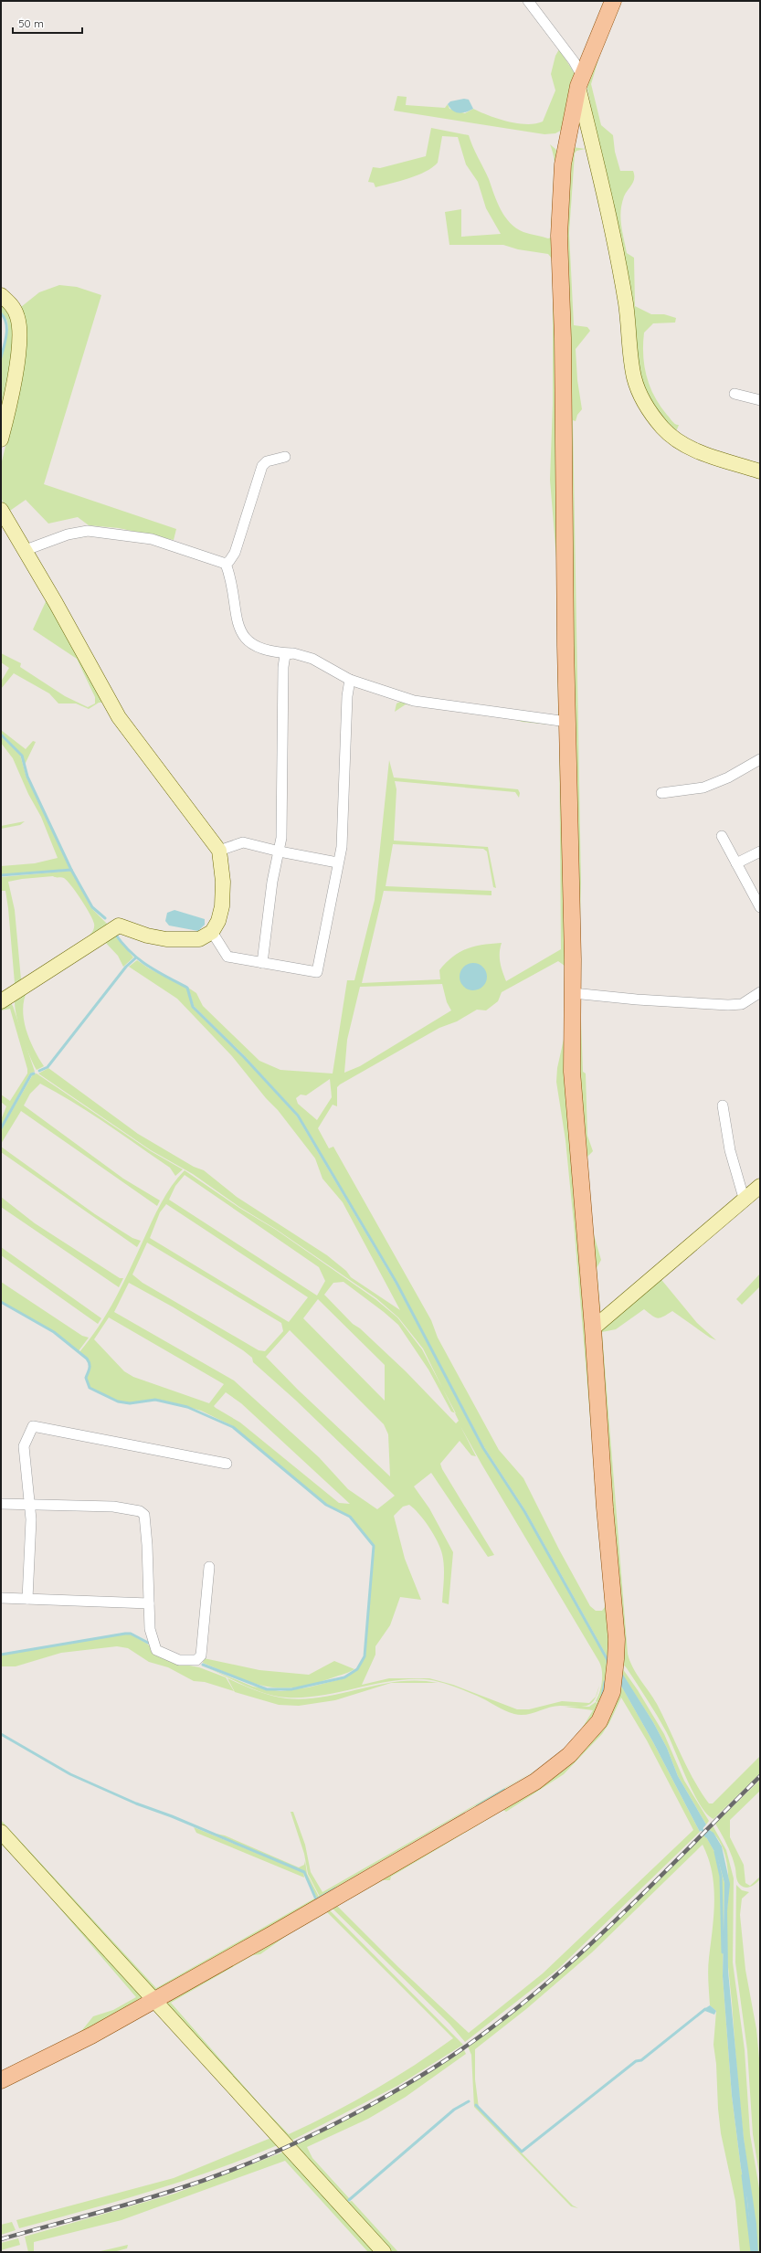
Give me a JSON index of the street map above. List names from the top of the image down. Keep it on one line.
{"scale_bar":"50 m"}
